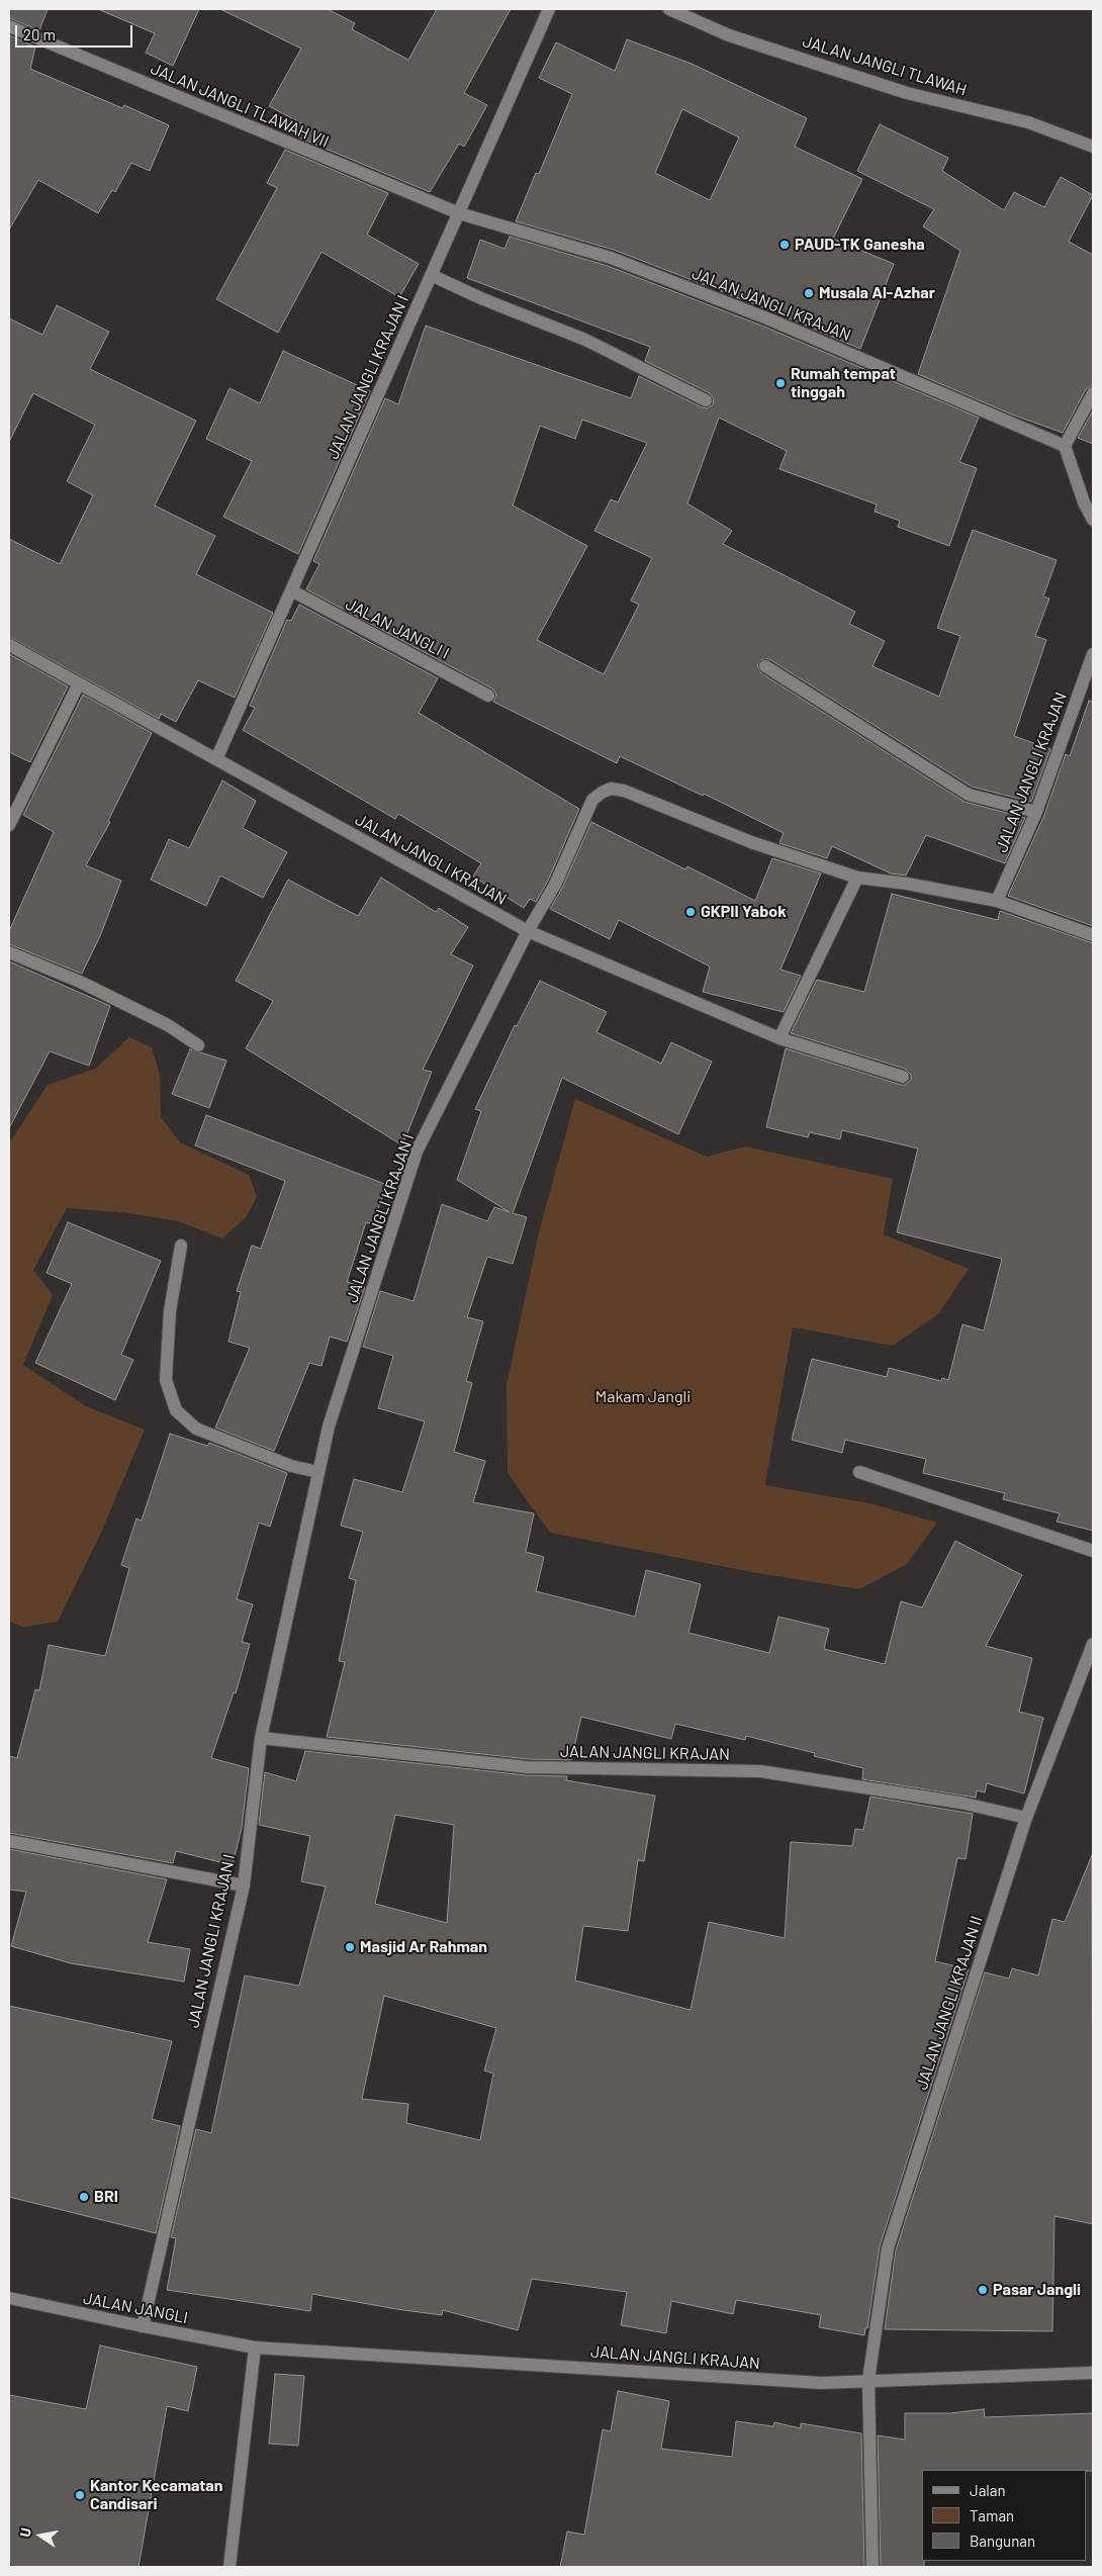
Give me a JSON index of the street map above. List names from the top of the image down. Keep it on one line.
{"streets":{"street":["JALAN JANGLI TLAWAH","JALAN JANGLI TLAWAH VII","JALAN JANGLI KRAJAN","JALAN JANGLI KRAJAN I","JALAN JANGLI I","JALAN JANGLI KRAJAN II","JALAN JANGLI"]},"crossings":[["JALAN JANGLI TLAWAH VII","JALAN JANGLI KRAJAN"],["JALAN JANGLI TLAWAH VII","JALAN JANGLI KRAJAN I"],["JALAN JANGLI KRAJAN","JALAN JANGLI KRAJAN I"],["JALAN JANGLI KRAJAN","JALAN JANGLI KRAJAN II"],["JALAN JANGLI KRAJAN","JALAN JANGLI"],["JALAN JANGLI KRAJAN I","JALAN JANGLI I"],["JALAN JANGLI KRAJAN I","JALAN JANGLI"]],"parks":["Makam Jangli"],"places":["PAUD-TK Ganesha","Musala Al-Azhar","Rumah tempat tinggah","GKPII Yabok","Masjid Ar Rahman","BRI","Pasar Jangli","Kantor Kecamatan Candisari"],"legend":["Jalan","Taman","Bangunan"],"scale_bar":"20 m","north":"left"}
